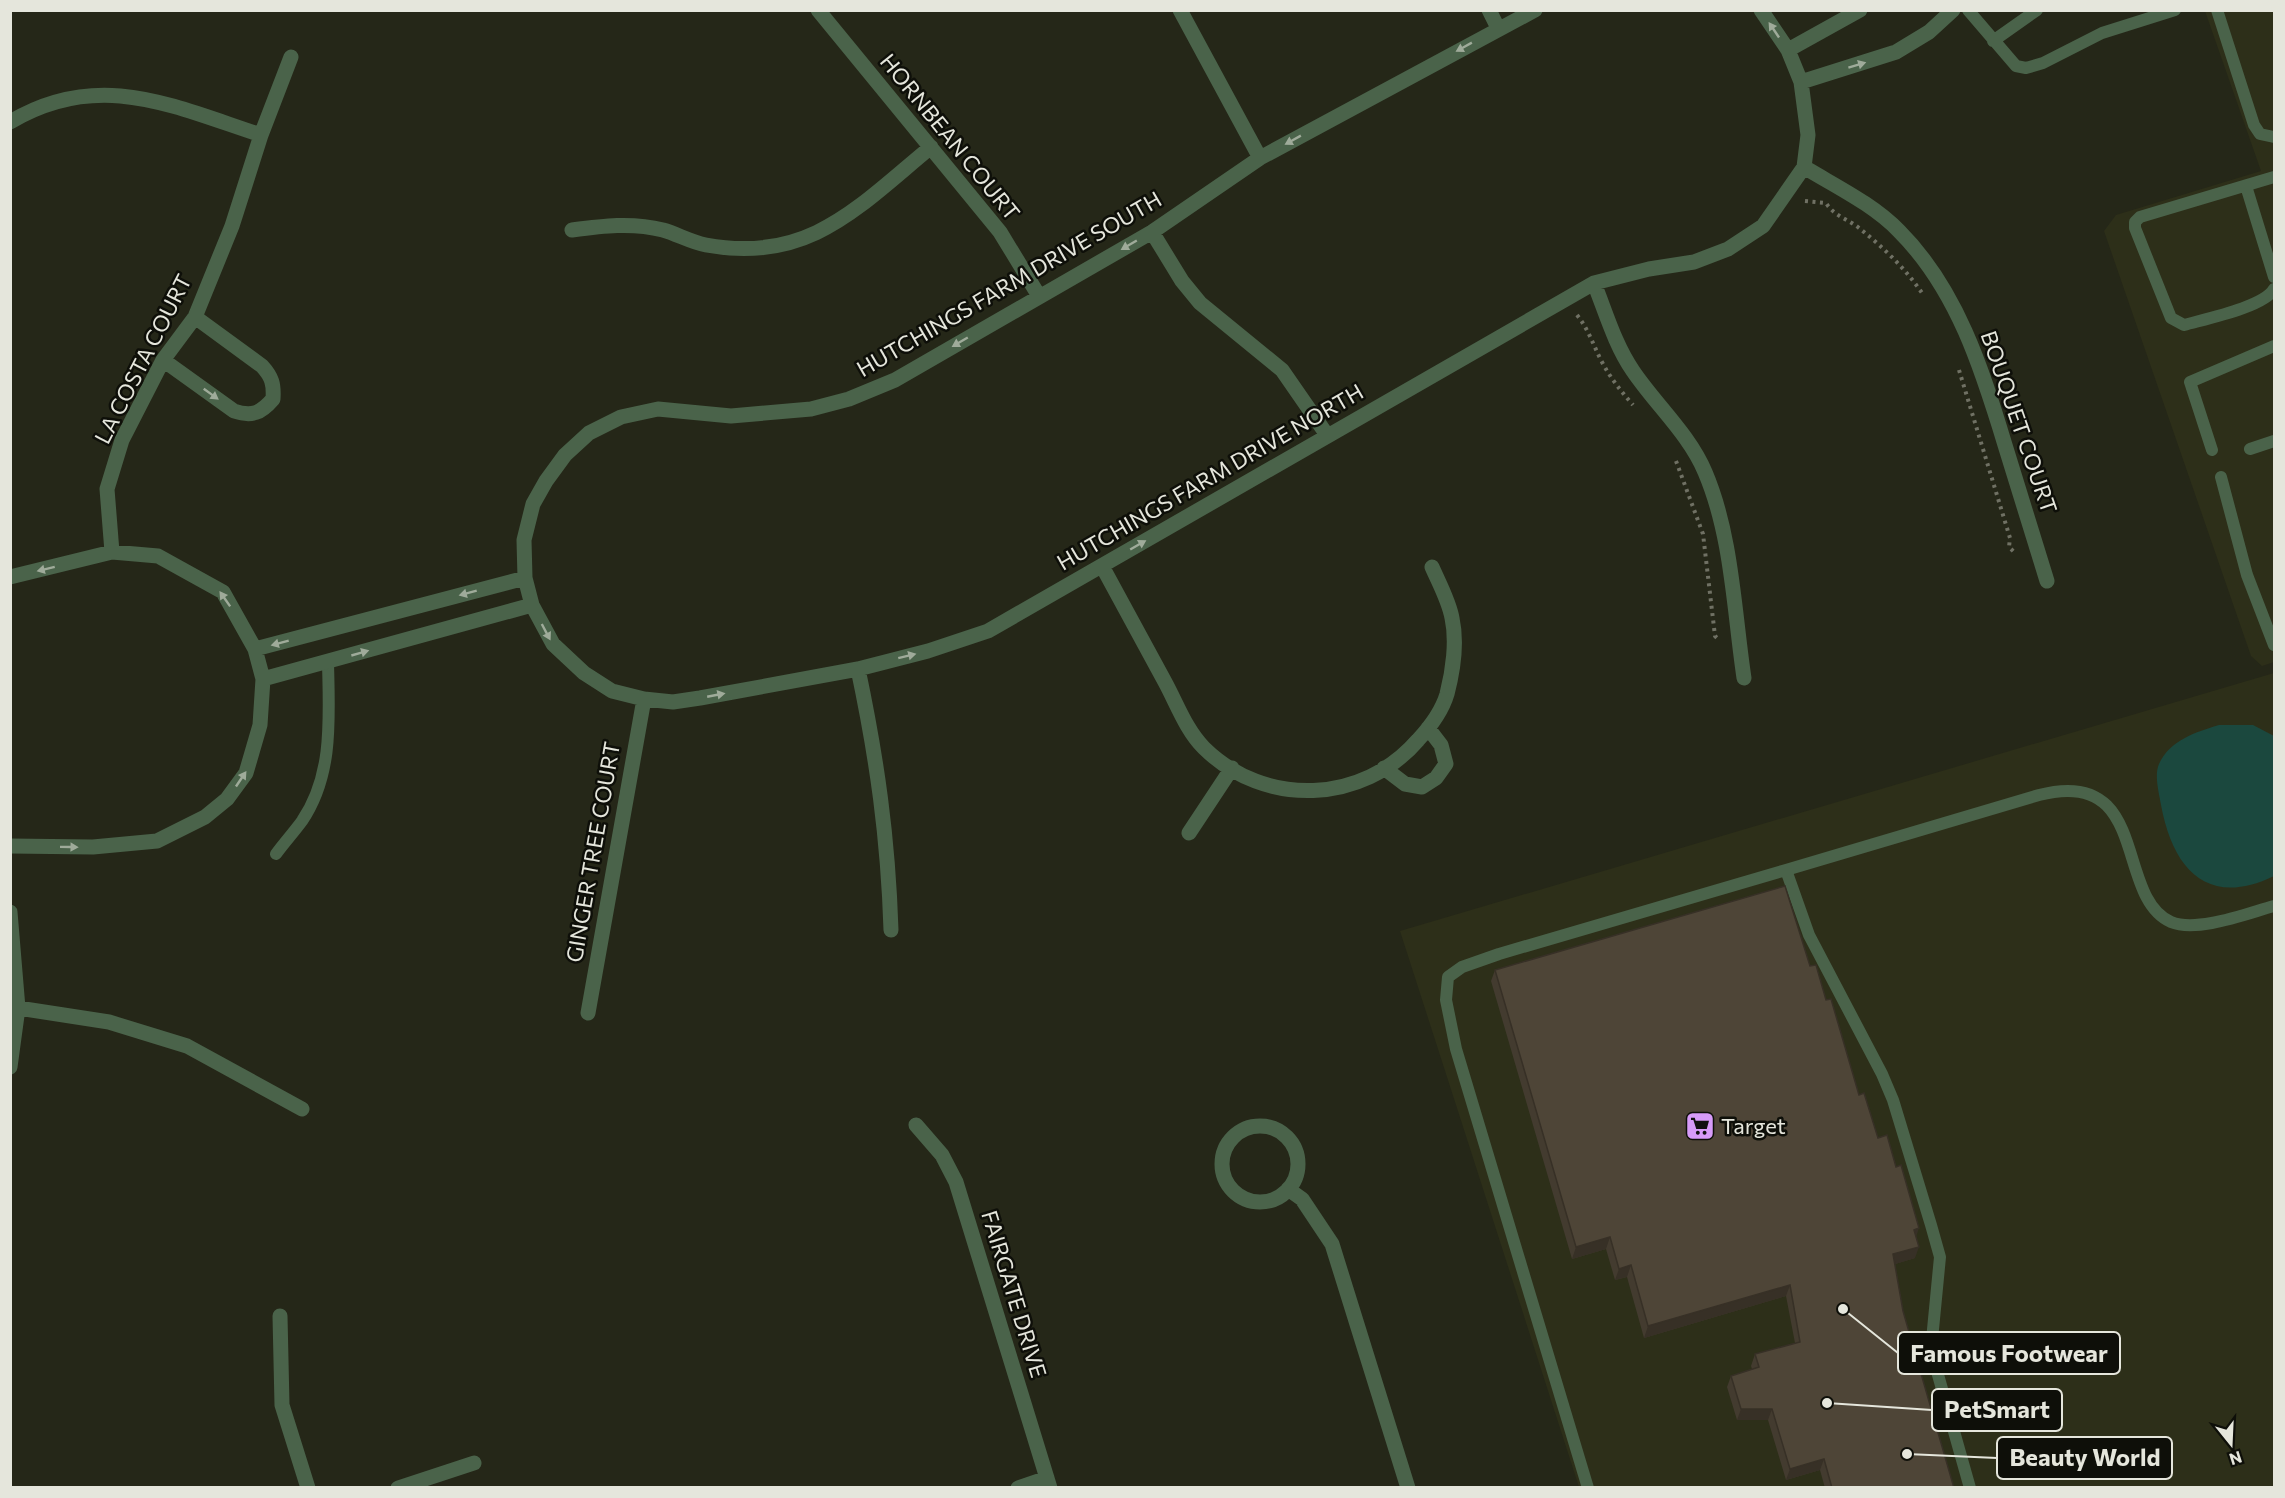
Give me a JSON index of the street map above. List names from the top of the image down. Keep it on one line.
{"streets":{"street":["HORNBEAN COURT","HUTCHINGS FARM DRIVE SOUTH","LA COSTA COURT","BOUQUET COURT","HUTCHINGS FARM DRIVE NORTH","GINGER TREE COURT","FAIRGATE DRIVE"]},"crossings":[["HORNBEAN COURT","HUTCHINGS FARM DRIVE SOUTH"],["HUTCHINGS FARM DRIVE SOUTH","HUTCHINGS FARM DRIVE NORTH"],["BOUQUET COURT","HUTCHINGS FARM DRIVE NORTH"],["HUTCHINGS FARM DRIVE NORTH","GINGER TREE COURT"]],"one_way":["HUTCHINGS FARM DRIVE SOUTH","HUTCHINGS FARM DRIVE NORTH"],"places":{"supermarket":["Target"],"other":["Famous Footwear","PetSmart","Beauty World"]},"north":"bottom"}
